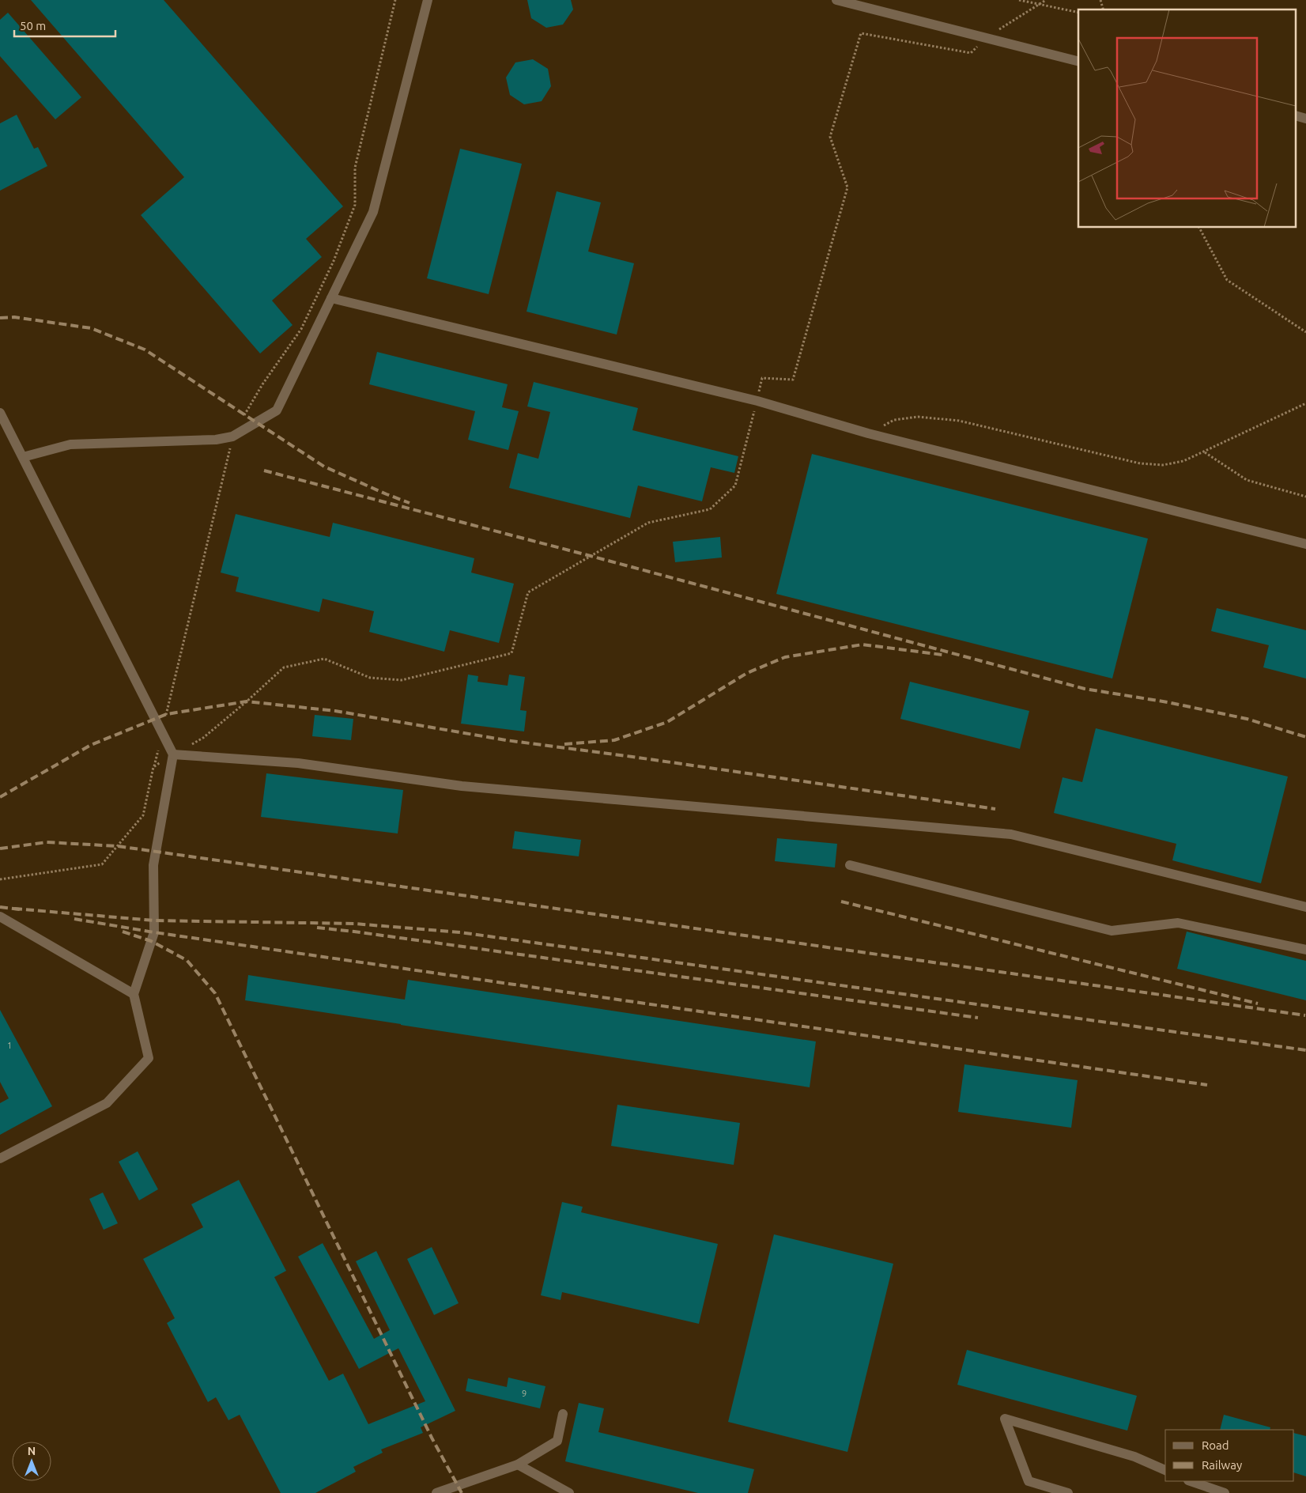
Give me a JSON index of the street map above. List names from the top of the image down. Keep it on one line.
{"house_numbers":["1","9"],"legend":["Road","Railway"],"scale_bar":"50 m","north":"top"}
